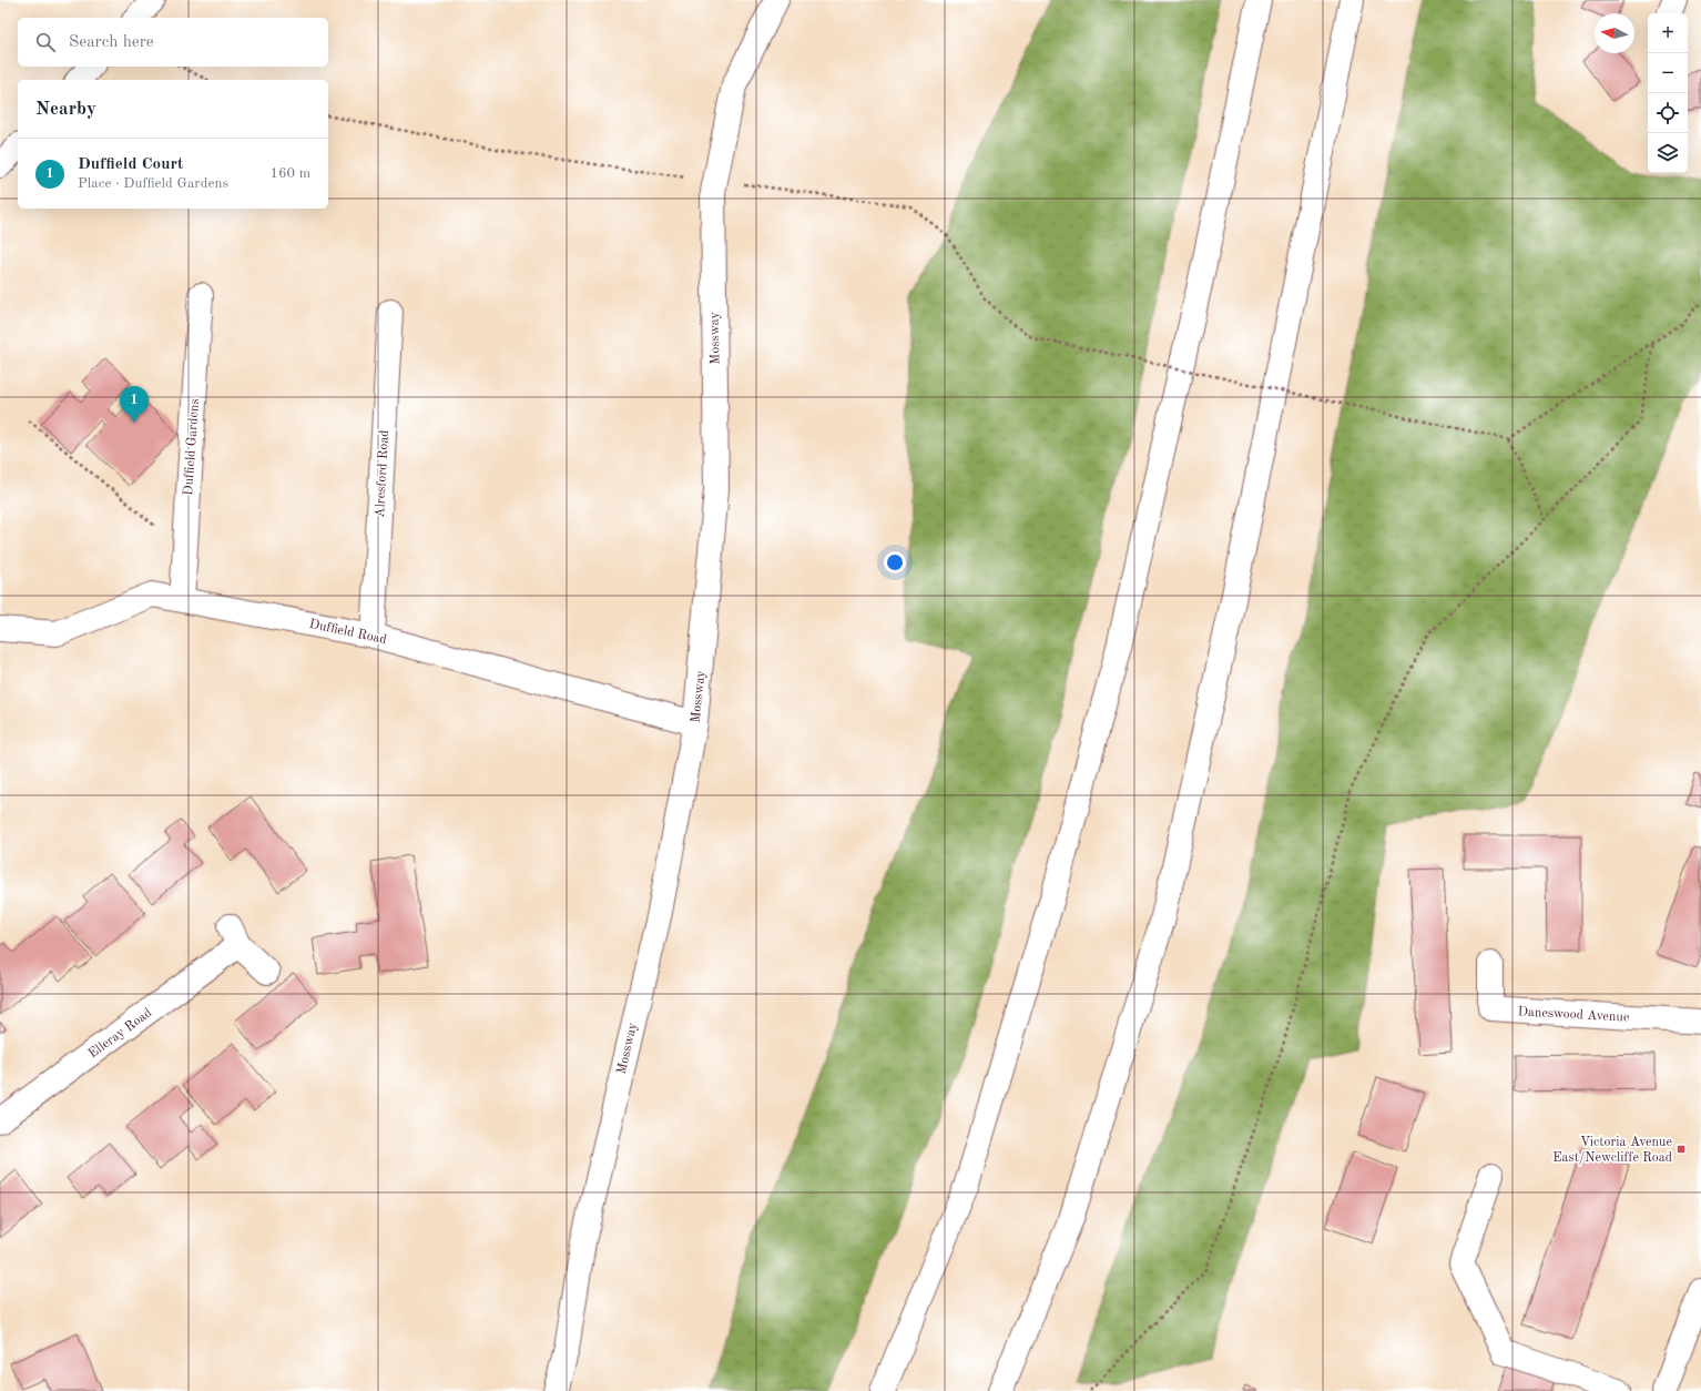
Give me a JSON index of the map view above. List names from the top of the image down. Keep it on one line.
{"streets":{"main road":["Mossway","Duffield Gardens","Alresford Road","Duffield Road","Daneswood Avenue","Elleray Road"]},"crossings":[["Mossway","Duffield Road"],["Duffield Gardens","Duffield Road"],["Alresford Road","Duffield Road"]],"places":{"transit":["Victoria Avenue East/Newcliffe Road"]},"north":"left","page":{"map_buttons":["+","−"],"search":"Search here","heading":"Nearby","list":[{"mark":"1","name":"Duffield Court","note":"Place · Duffield Gardens","value":"160 m"}],"pins":"1"}}
